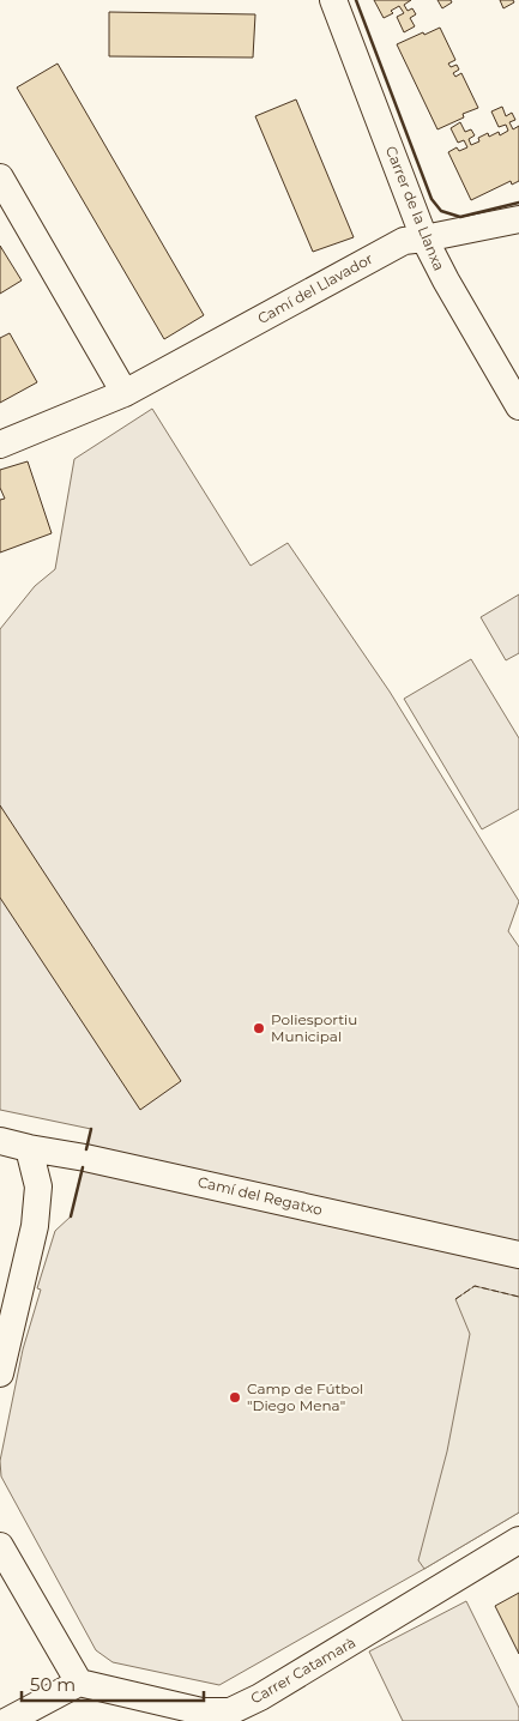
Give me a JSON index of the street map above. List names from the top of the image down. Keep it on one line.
{"streets":{"street":["Carrer de la Llanxa","Camí del Llavador","Camí del Regatxo","Carrer Catamarà"]},"crossings":[["Carrer de la Llanxa","Camí del Llavador"]],"places":["Poliesportiu Municipal","Camp de Fútbol \"Diego Mena\""],"scale_bar":"50 m"}
